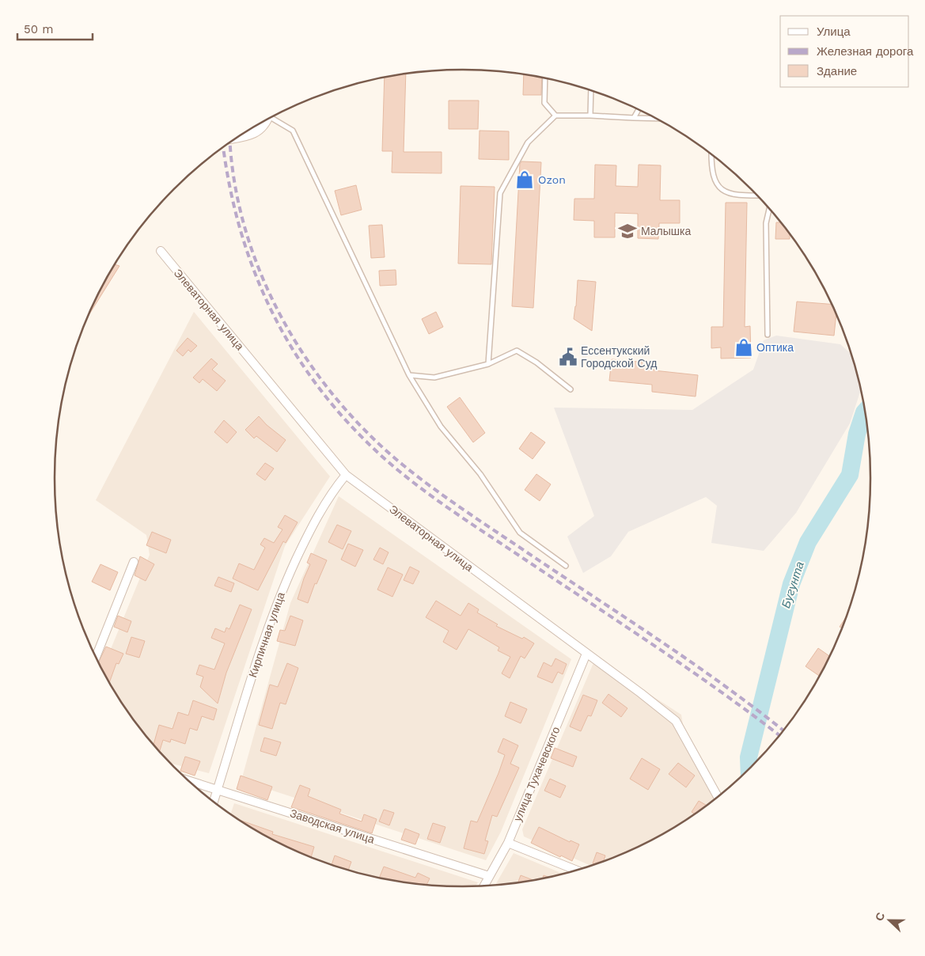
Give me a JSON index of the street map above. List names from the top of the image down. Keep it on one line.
{"streets":{"street":["Элеваторная улица","Кирпичная улица","улица Тухачевского","Заводская улица"]},"crossings":[["Элеваторная улица","Кирпичная улица"],["Элеваторная улица","улица Тухачевского"],["Кирпичная улица","Заводская улица"],["улица Тухачевского","Заводская улица"]],"water":["Бугунта"],"places":{"shop":["Ozon","Оптика"],"school or university":["Малышка"],"public building":["Ессентукский Городской Суд"]},"legend":["Улица","Железная дорога","Здание"],"scale_bar":"50 m","north":"left"}
